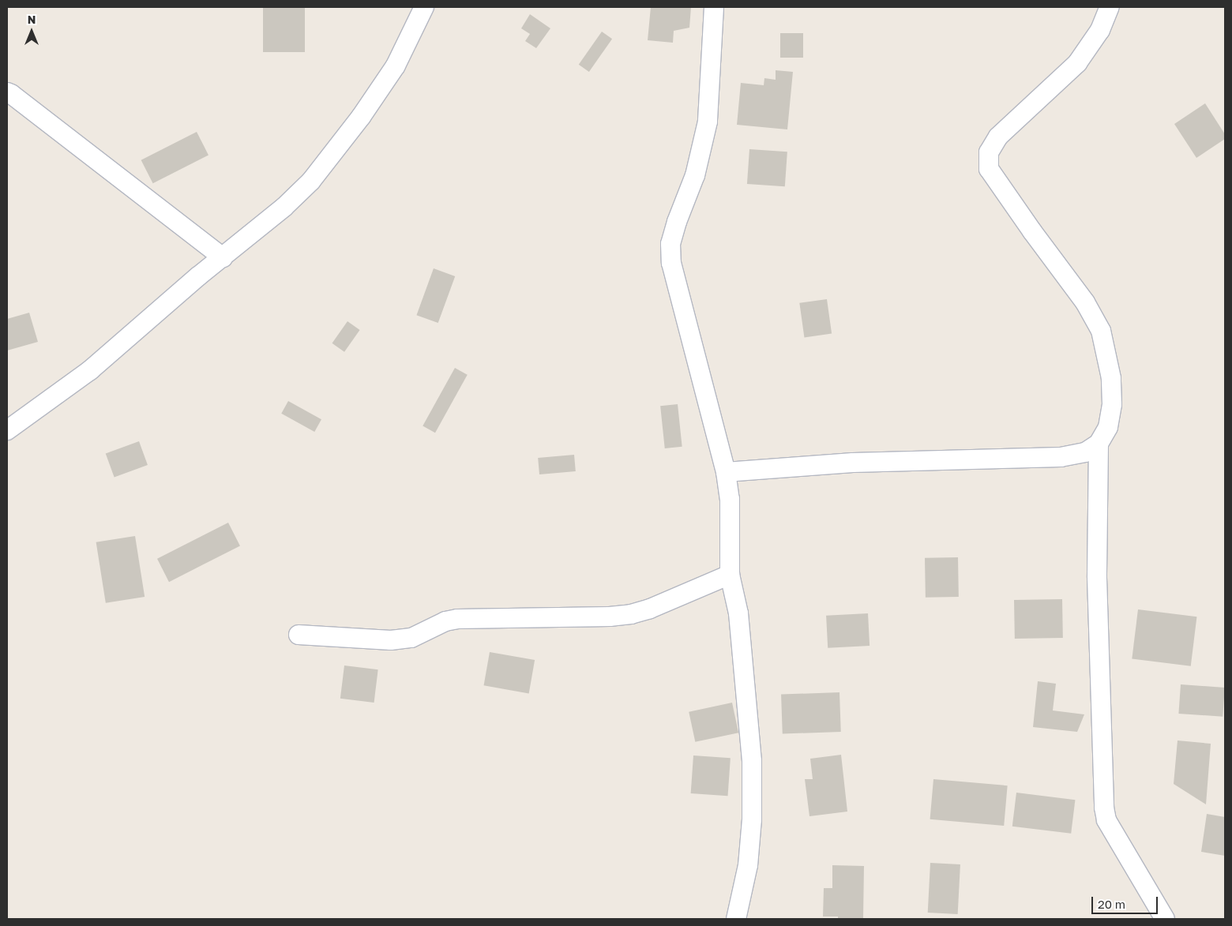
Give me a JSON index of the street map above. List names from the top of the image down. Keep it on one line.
{"scale_bar":"20 m","north":"top"}
